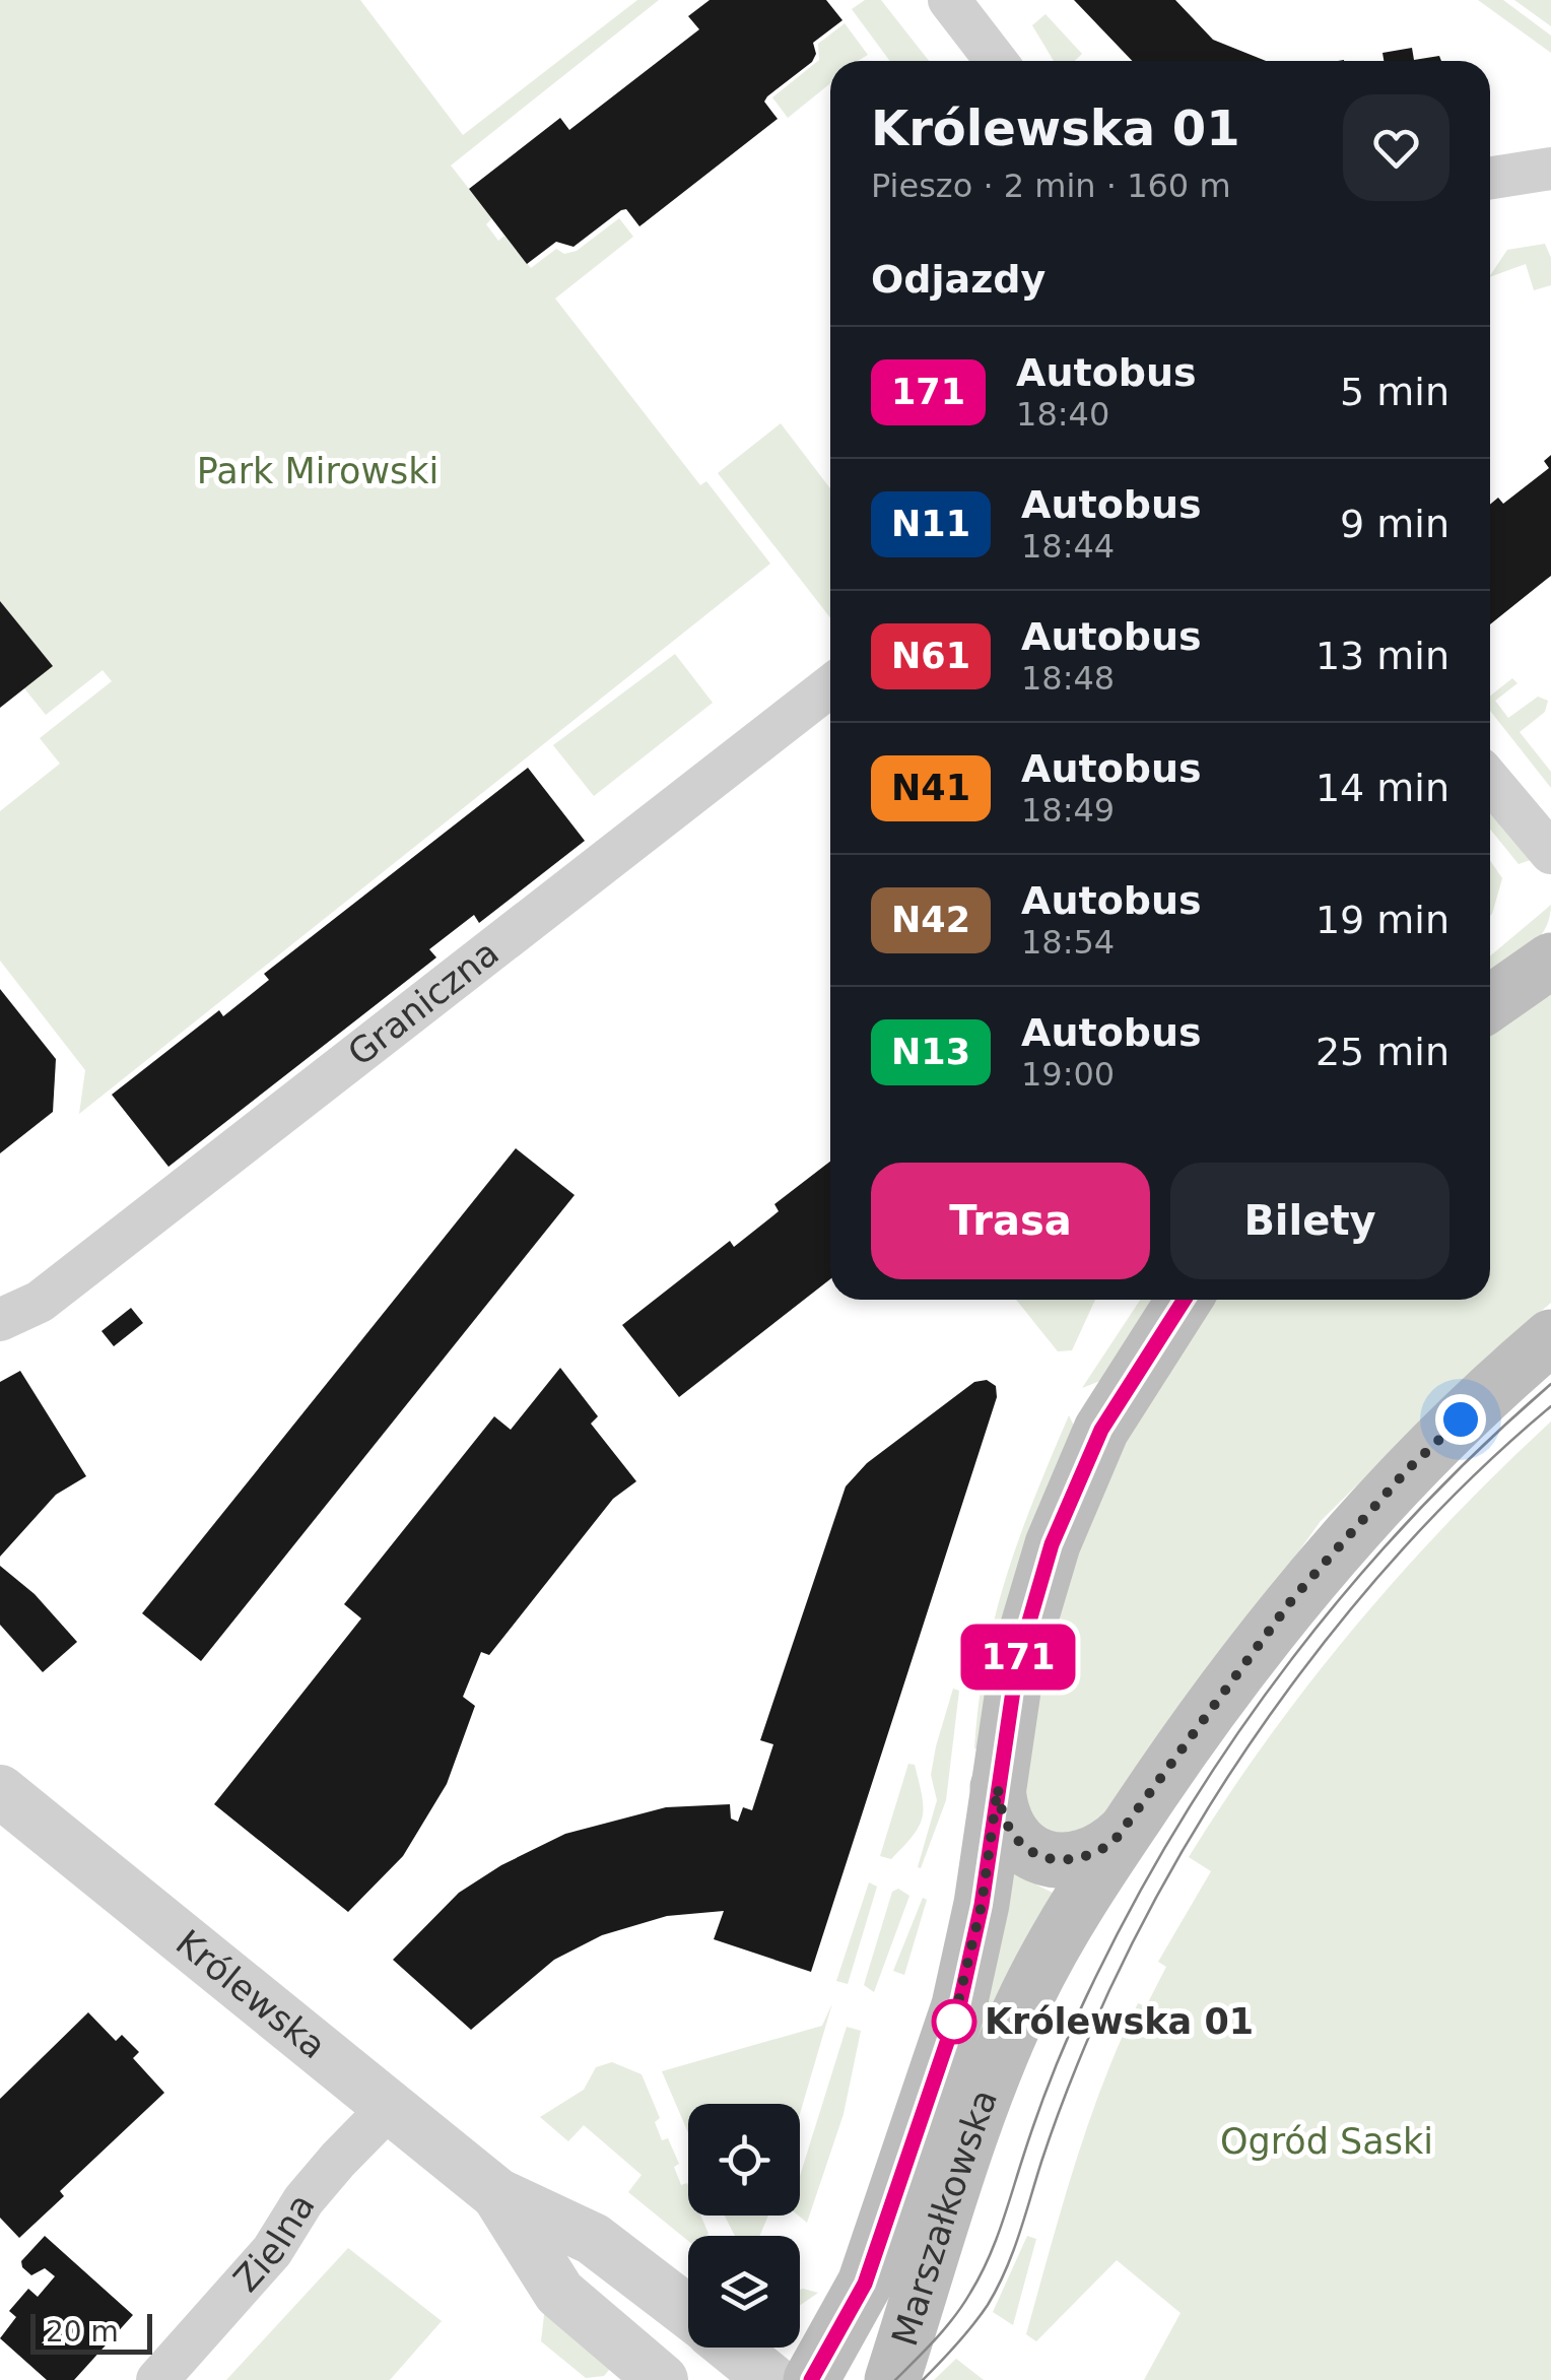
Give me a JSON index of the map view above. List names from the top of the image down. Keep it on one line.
{"streets":{"main road":["Marszałkowska"],"street":["Graniczna","Królewska","Zielna"]},"crossings":[["Królewska","Zielna"]],"parks":["Park Mirowski","Ogród Saski"],"places":["Królewska 01"],"lines":["bus line 171"],"scale_bar":"20 m","page":{"on_map":"171","heading":[["Królewska 01","Pieszo · 2 min · 160 m"],"Odjazdy"],"list":[{"mark":"171","name":"Autobus","note":"18:40","value":"5 min"},{"mark":"N11","name":"Autobus","note":"18:44","value":"9 min"},{"mark":"N61","name":"Autobus","note":"18:48","value":"13 min"},{"mark":"N41","name":"Autobus","note":"18:49","value":"14 min"},{"mark":"N42","name":"Autobus","note":"18:54","value":"19 min"},{"mark":"N13","name":"Autobus","note":"19:00","value":"25 min"}],"buttons":["Trasa","Bilety"],"scale":"20 m"}}
